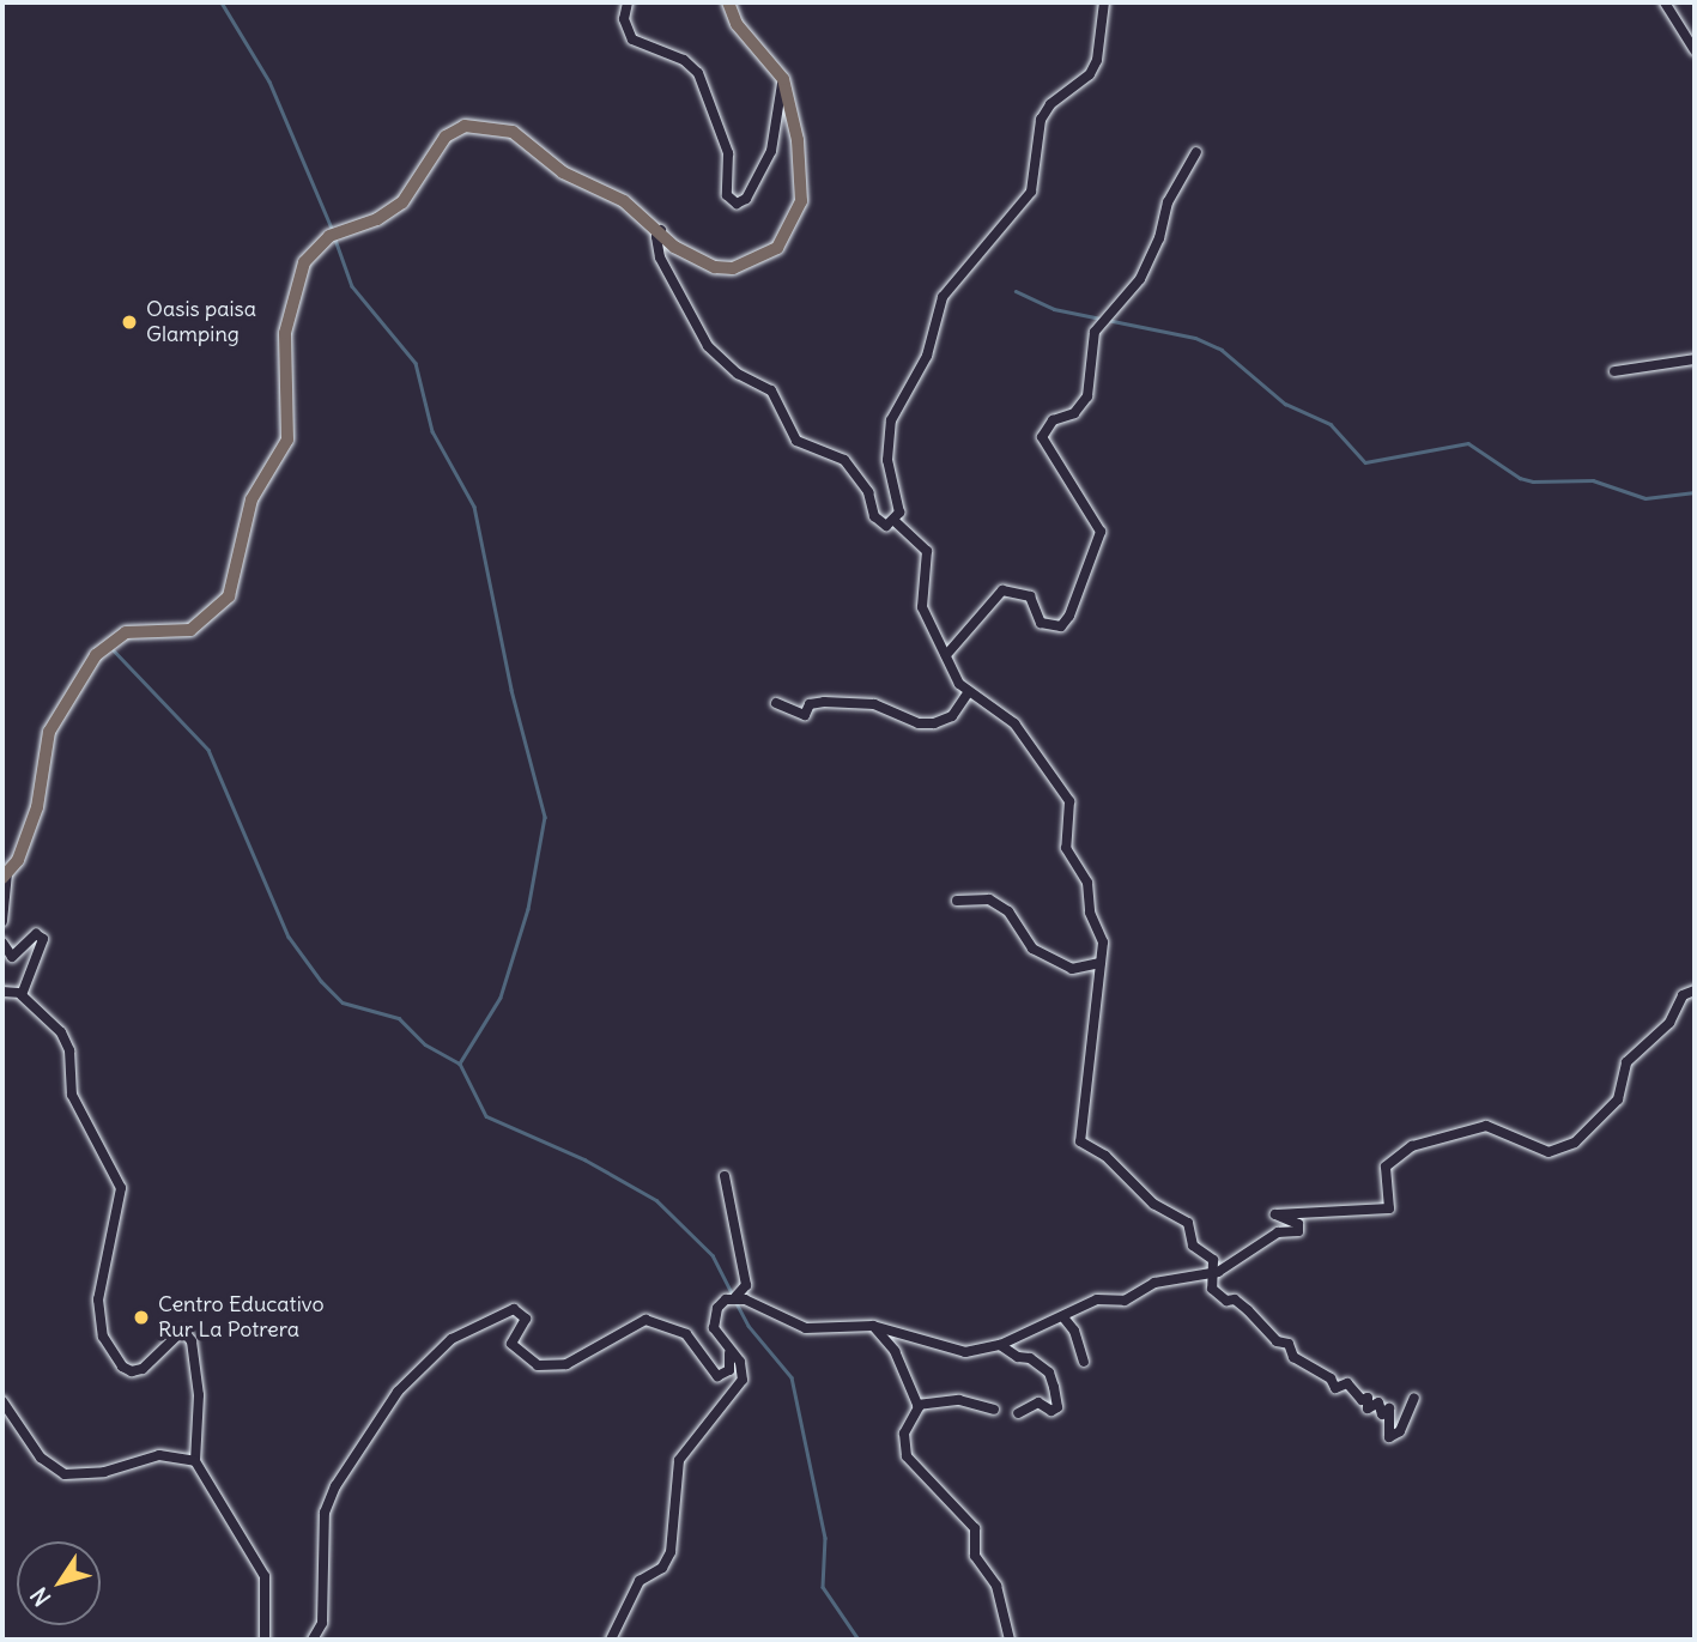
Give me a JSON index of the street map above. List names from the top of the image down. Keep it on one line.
{"places":["Oasis paisa Glamping","Centro Educativo Rur La Potrera"],"north":"bottom left"}
